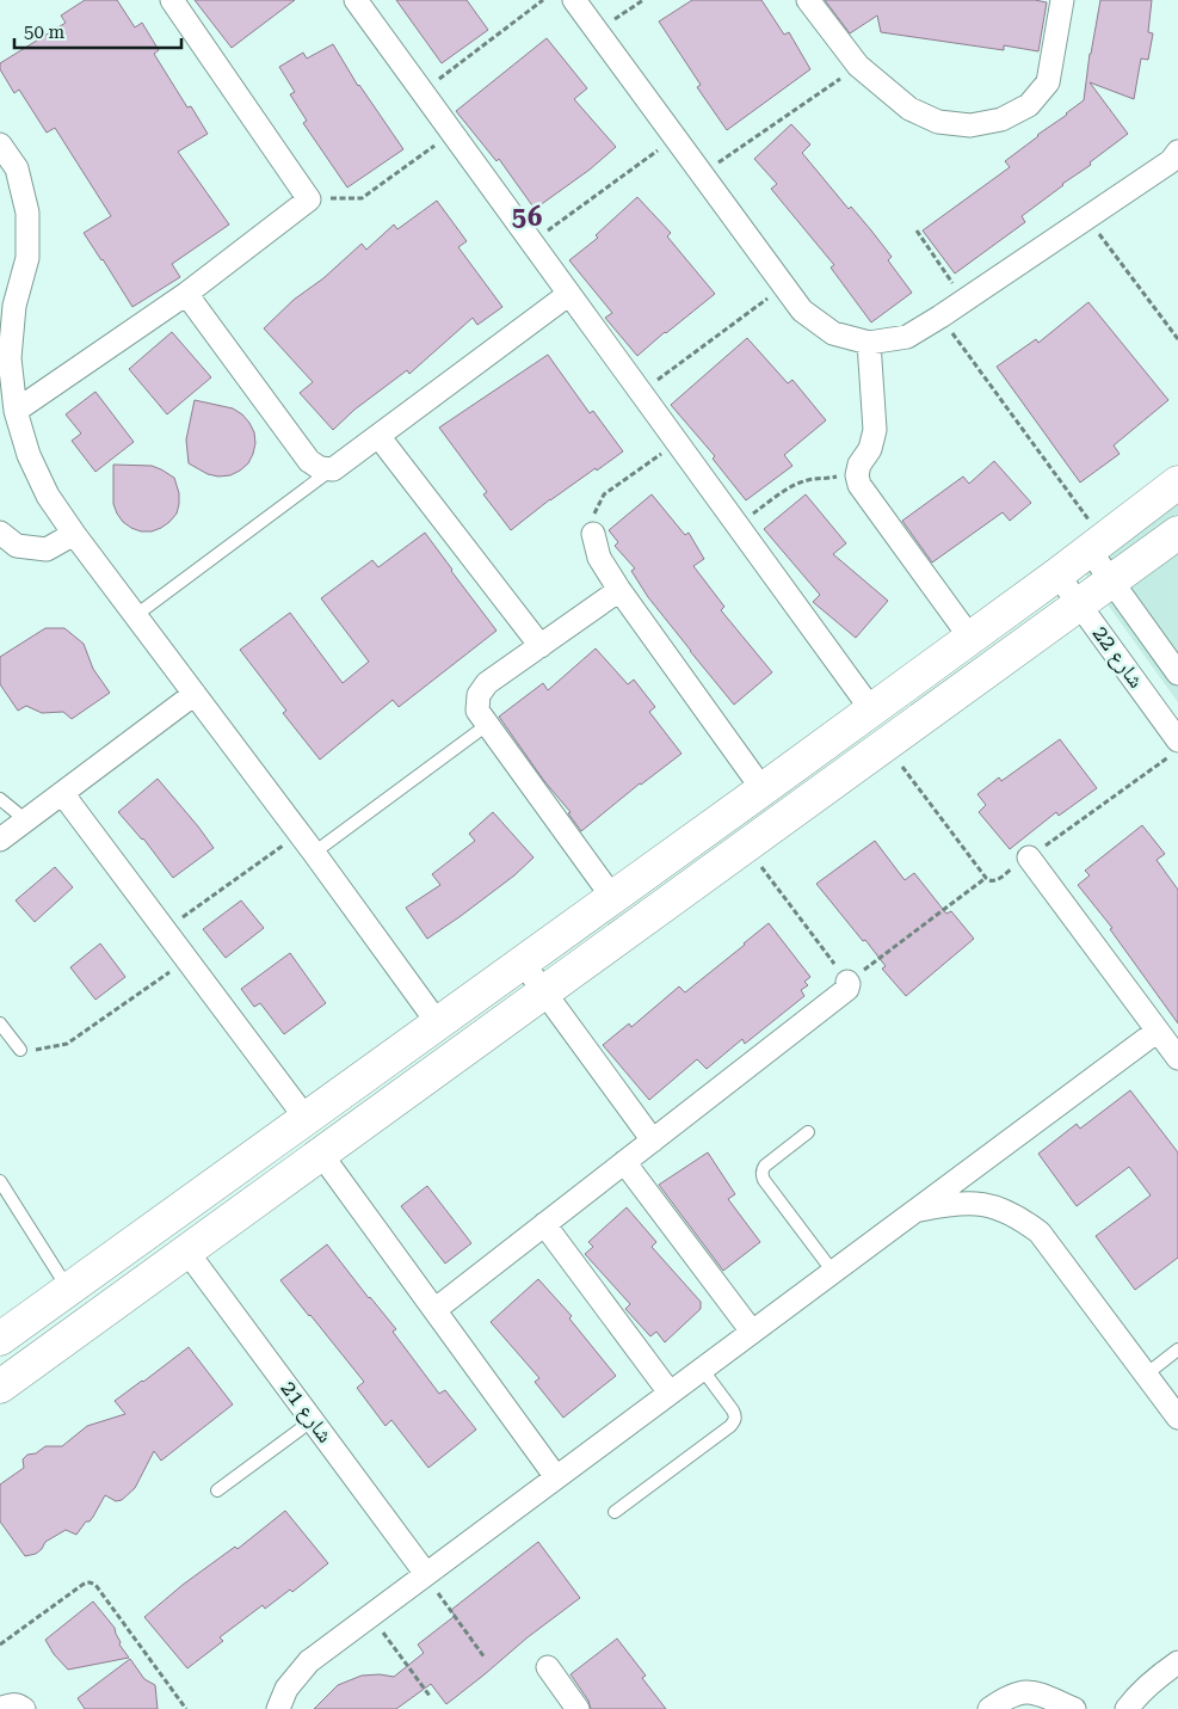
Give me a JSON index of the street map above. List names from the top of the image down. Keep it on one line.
{"streets":{"street":["شارع 22","شارع 21"]},"districts":["56"],"scale_bar":"50 m"}
